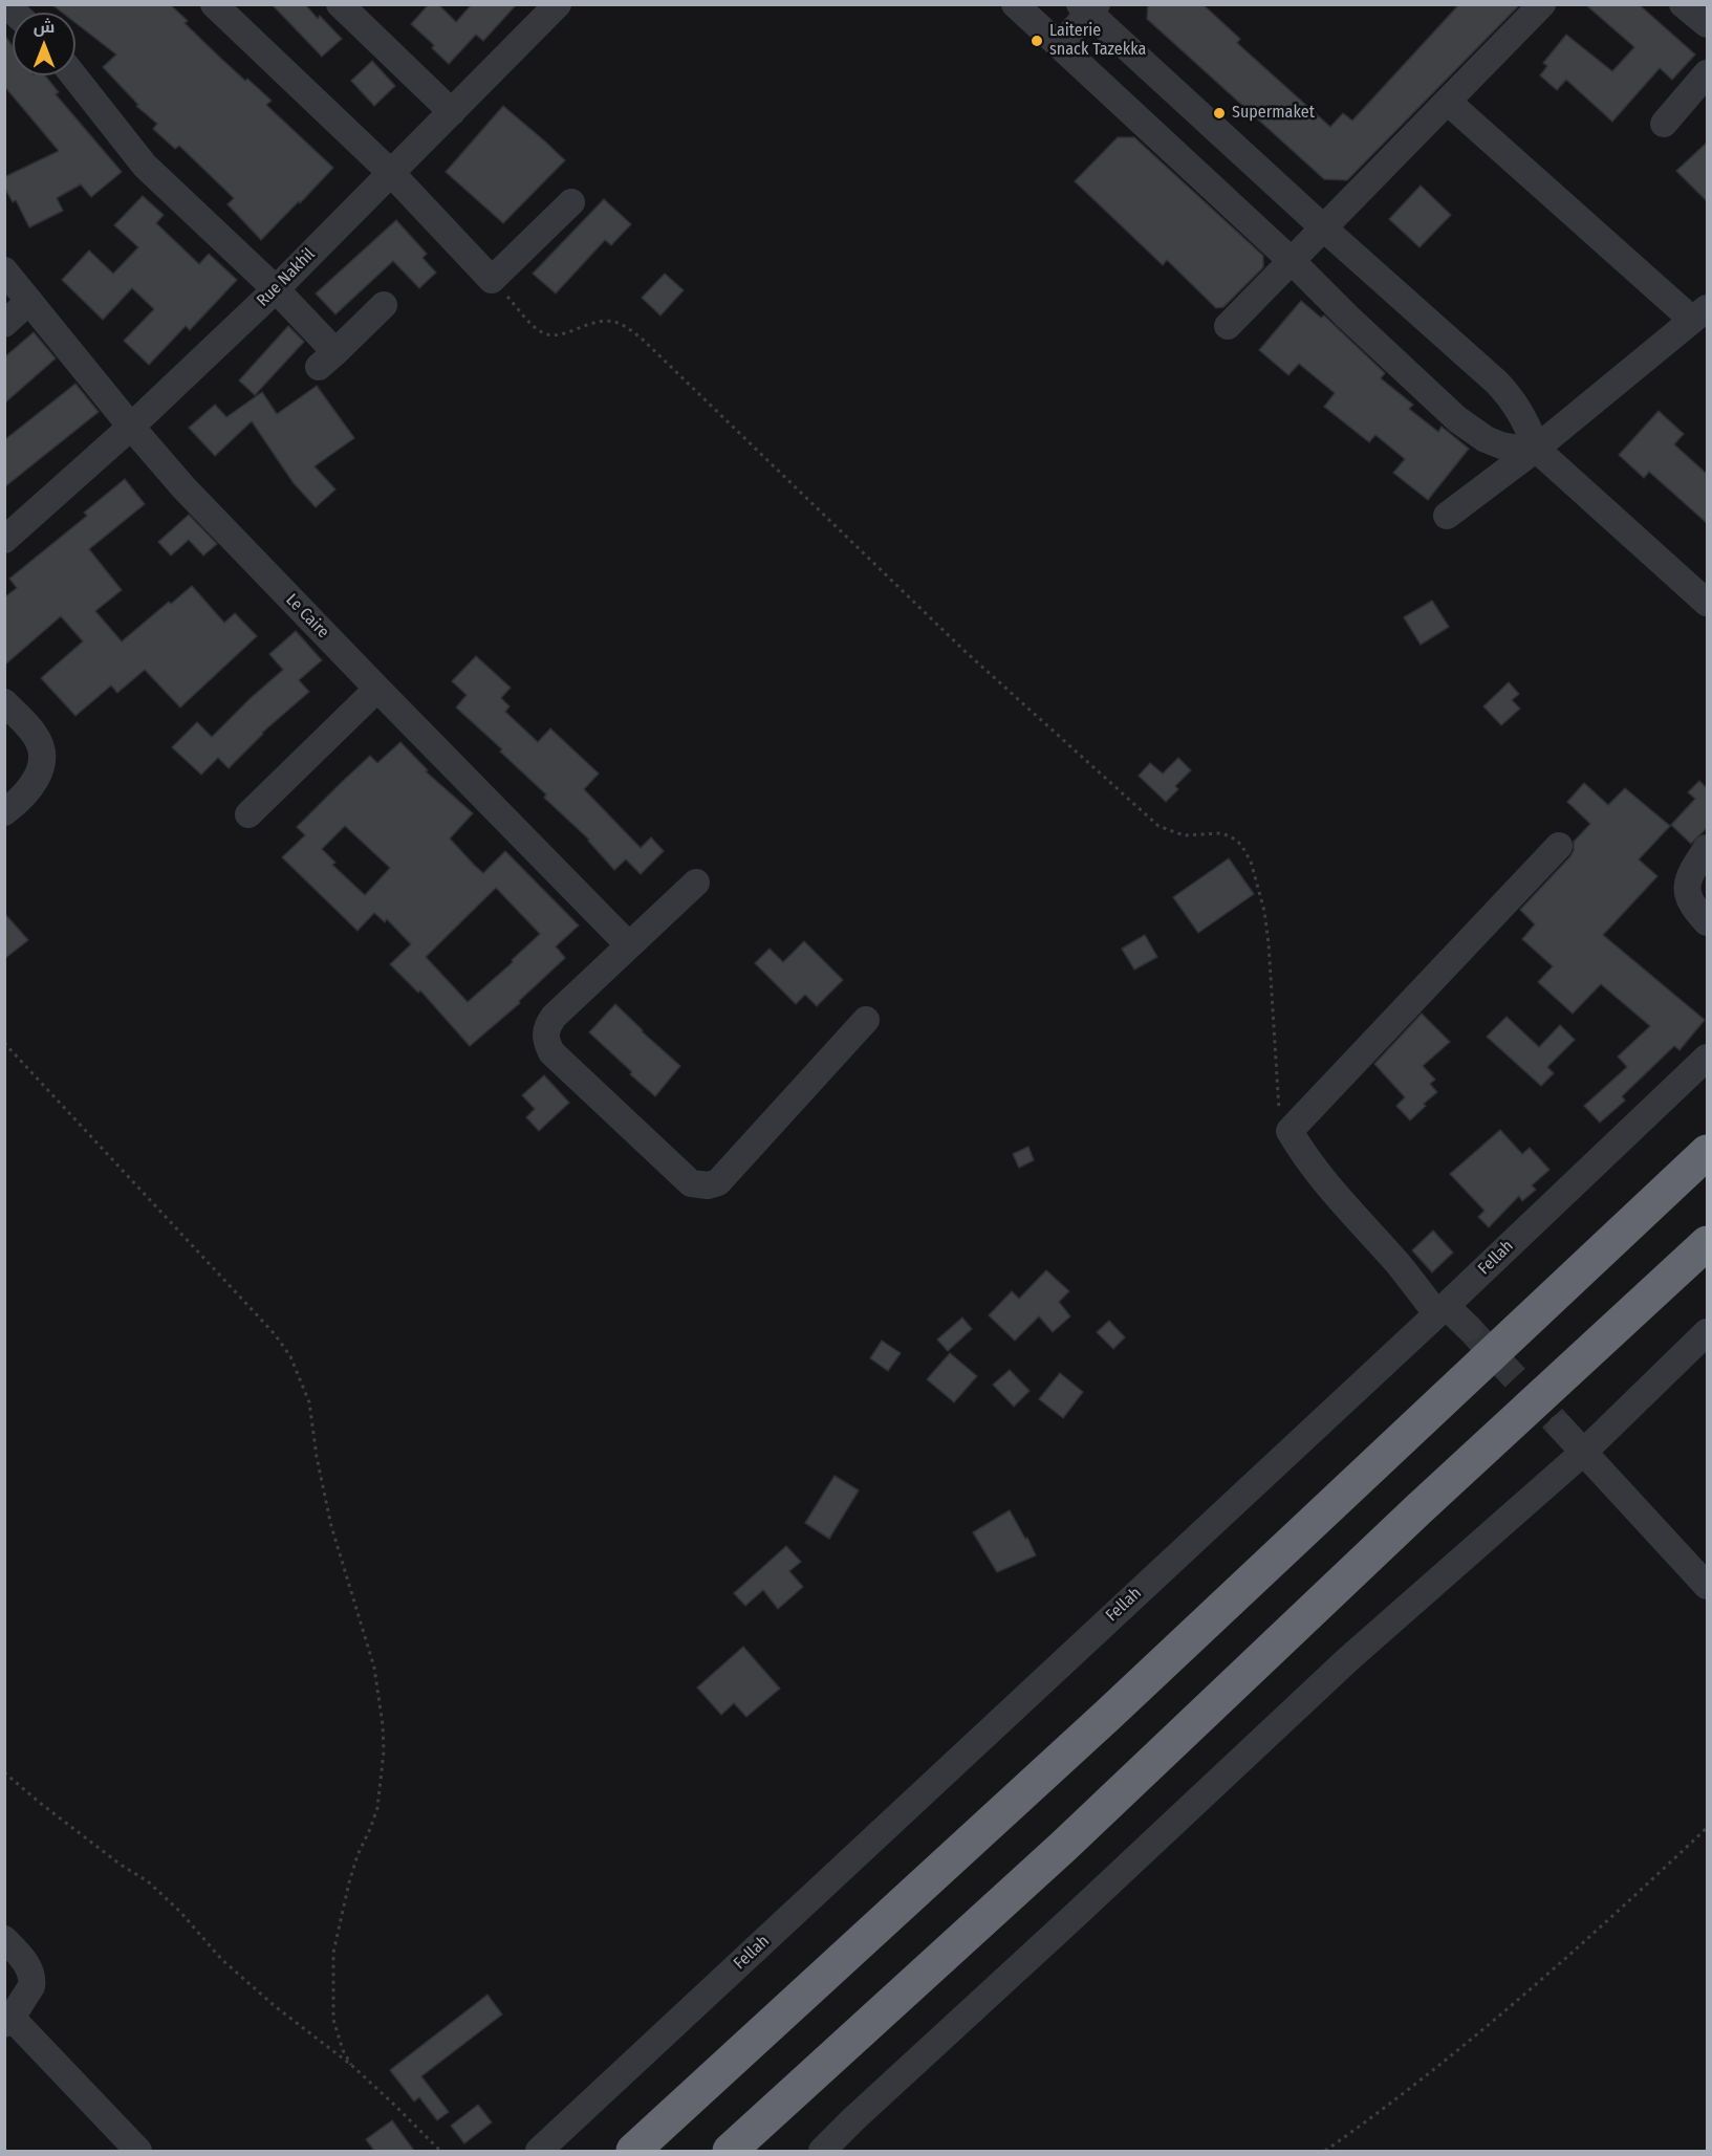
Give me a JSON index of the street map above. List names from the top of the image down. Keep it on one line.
{"streets":{"street":["Rue Nakhil","Le Caire","Fellah"]},"crossings":[["Rue Nakhil","Le Caire"]],"places":["Laiterie snack Tazekka","Supermaket"],"north":"top"}
